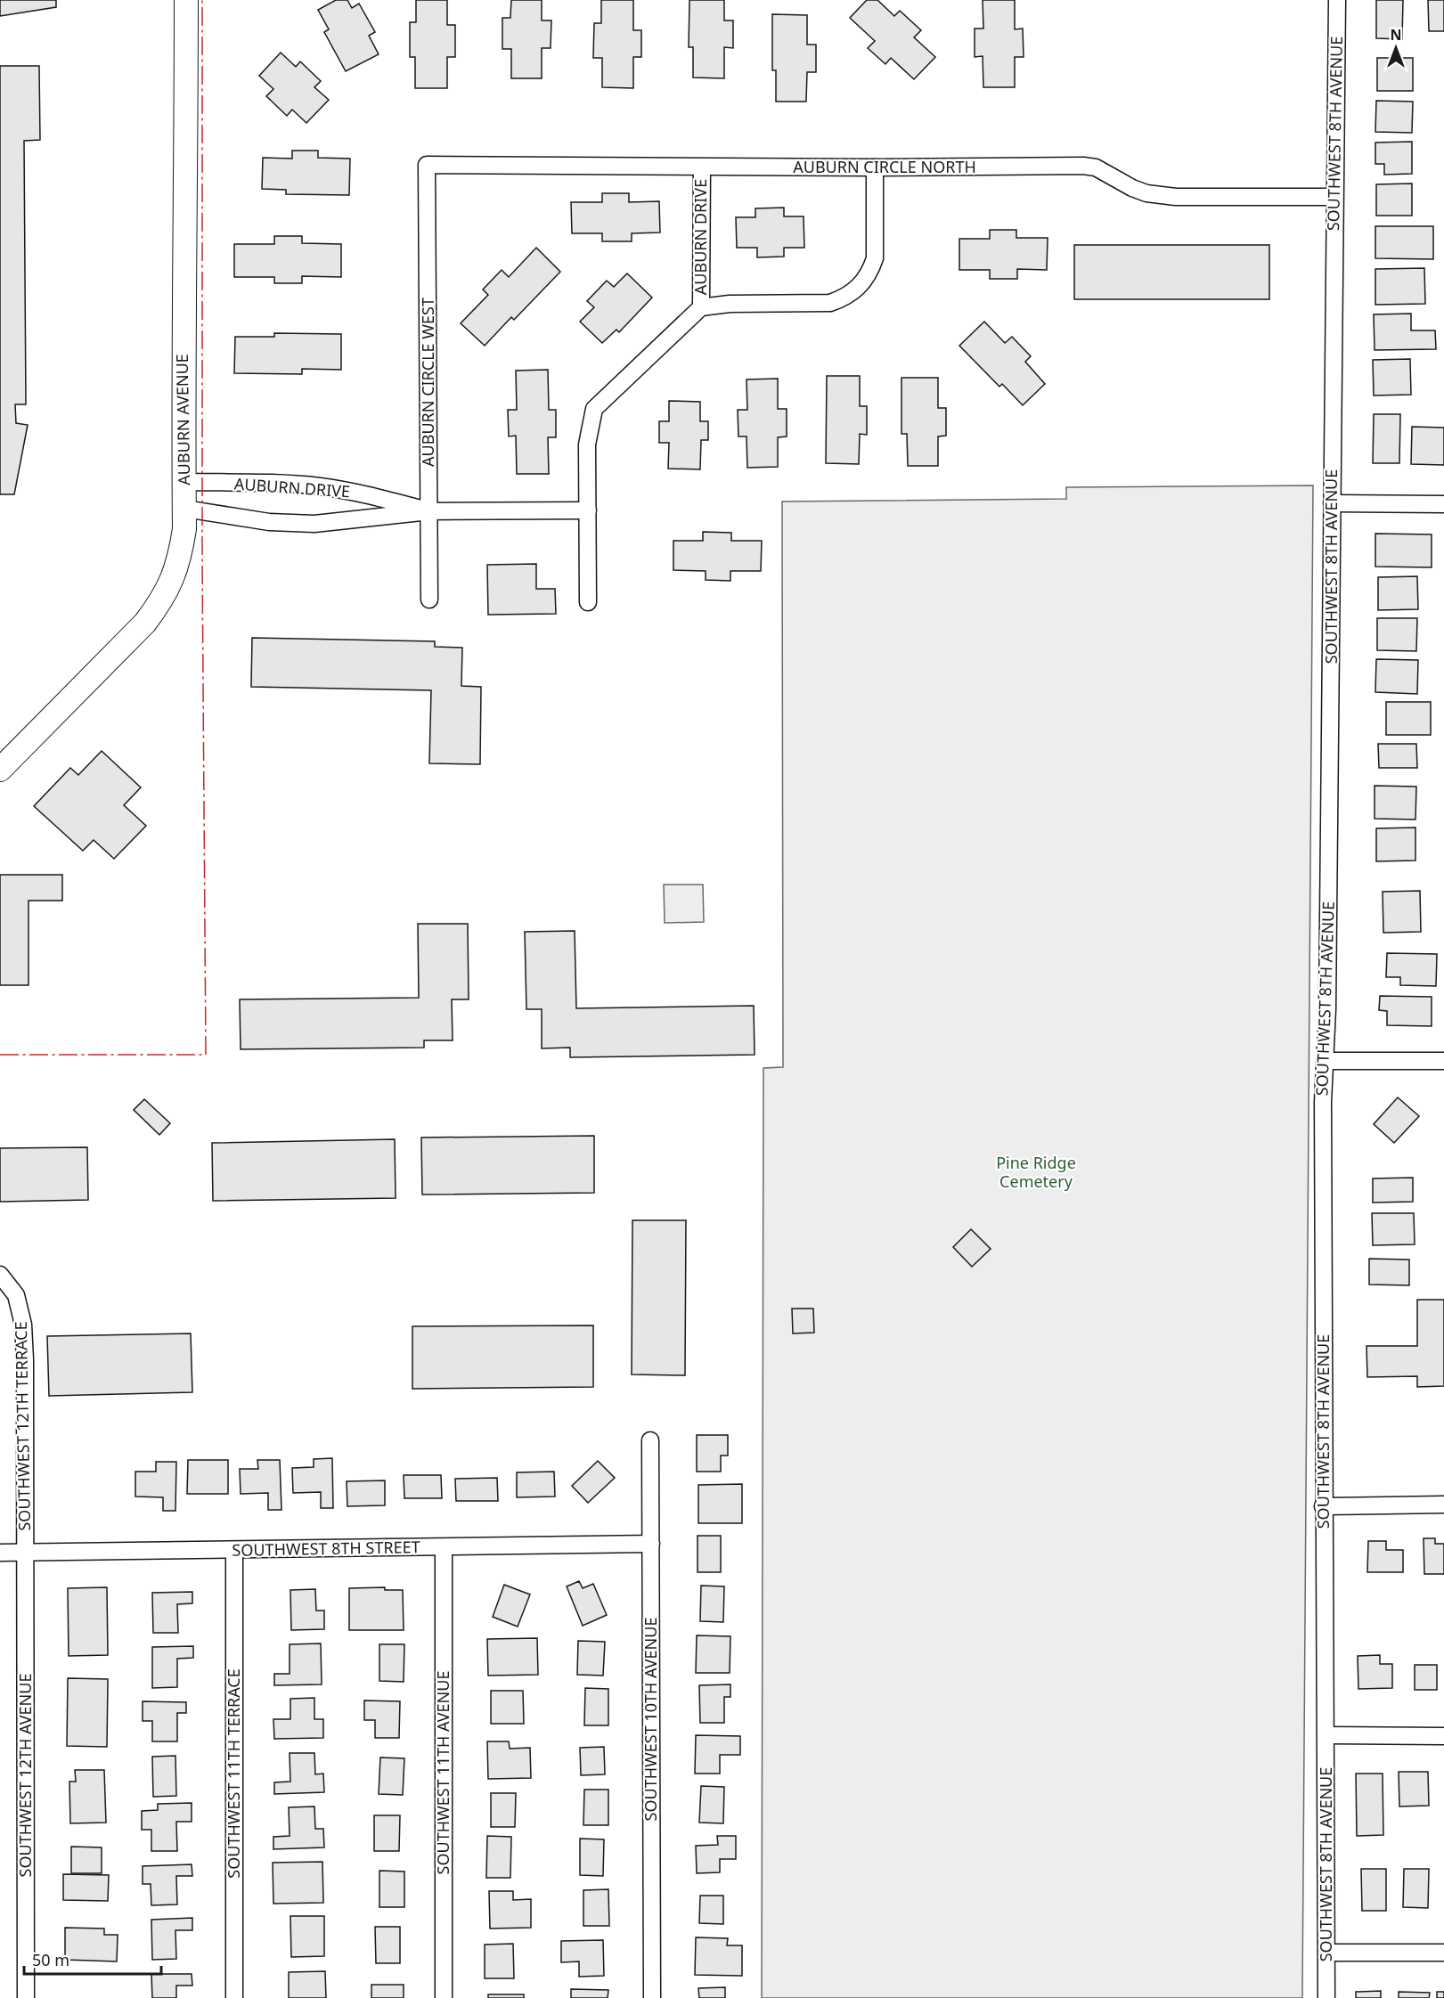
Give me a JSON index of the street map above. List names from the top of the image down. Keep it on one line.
{"streets":{"street":["SOUTHWEST 8TH AVENUE","AUBURN CIRCLE NORTH","AUBURN DRIVE","AUBURN CIRCLE WEST","AUBURN AVENUE","SOUTHWEST 12TH TERRACE","SOUTHWEST 8TH STREET","SOUTHWEST 10TH AVENUE","SOUTHWEST 11TH AVENUE","SOUTHWEST 11TH TERRACE","SOUTHWEST 12TH AVENUE"]},"crossings":[["SOUTHWEST 8TH AVENUE","AUBURN CIRCLE NORTH"],["AUBURN CIRCLE NORTH","AUBURN DRIVE"],["AUBURN CIRCLE NORTH","AUBURN CIRCLE WEST"],["AUBURN DRIVE","AUBURN CIRCLE WEST"],["AUBURN DRIVE","AUBURN AVENUE"],["SOUTHWEST 12TH TERRACE","SOUTHWEST 8TH STREET"],["SOUTHWEST 12TH TERRACE","SOUTHWEST 12TH AVENUE"],["SOUTHWEST 8TH STREET","SOUTHWEST 10TH AVENUE"],["SOUTHWEST 8TH STREET","SOUTHWEST 11TH AVENUE"],["SOUTHWEST 8TH STREET","SOUTHWEST 11TH TERRACE"],["SOUTHWEST 8TH STREET","SOUTHWEST 12TH AVENUE"]],"parks":["Pine Ridge Cemetery"],"scale_bar":"50 m","north":"top"}
